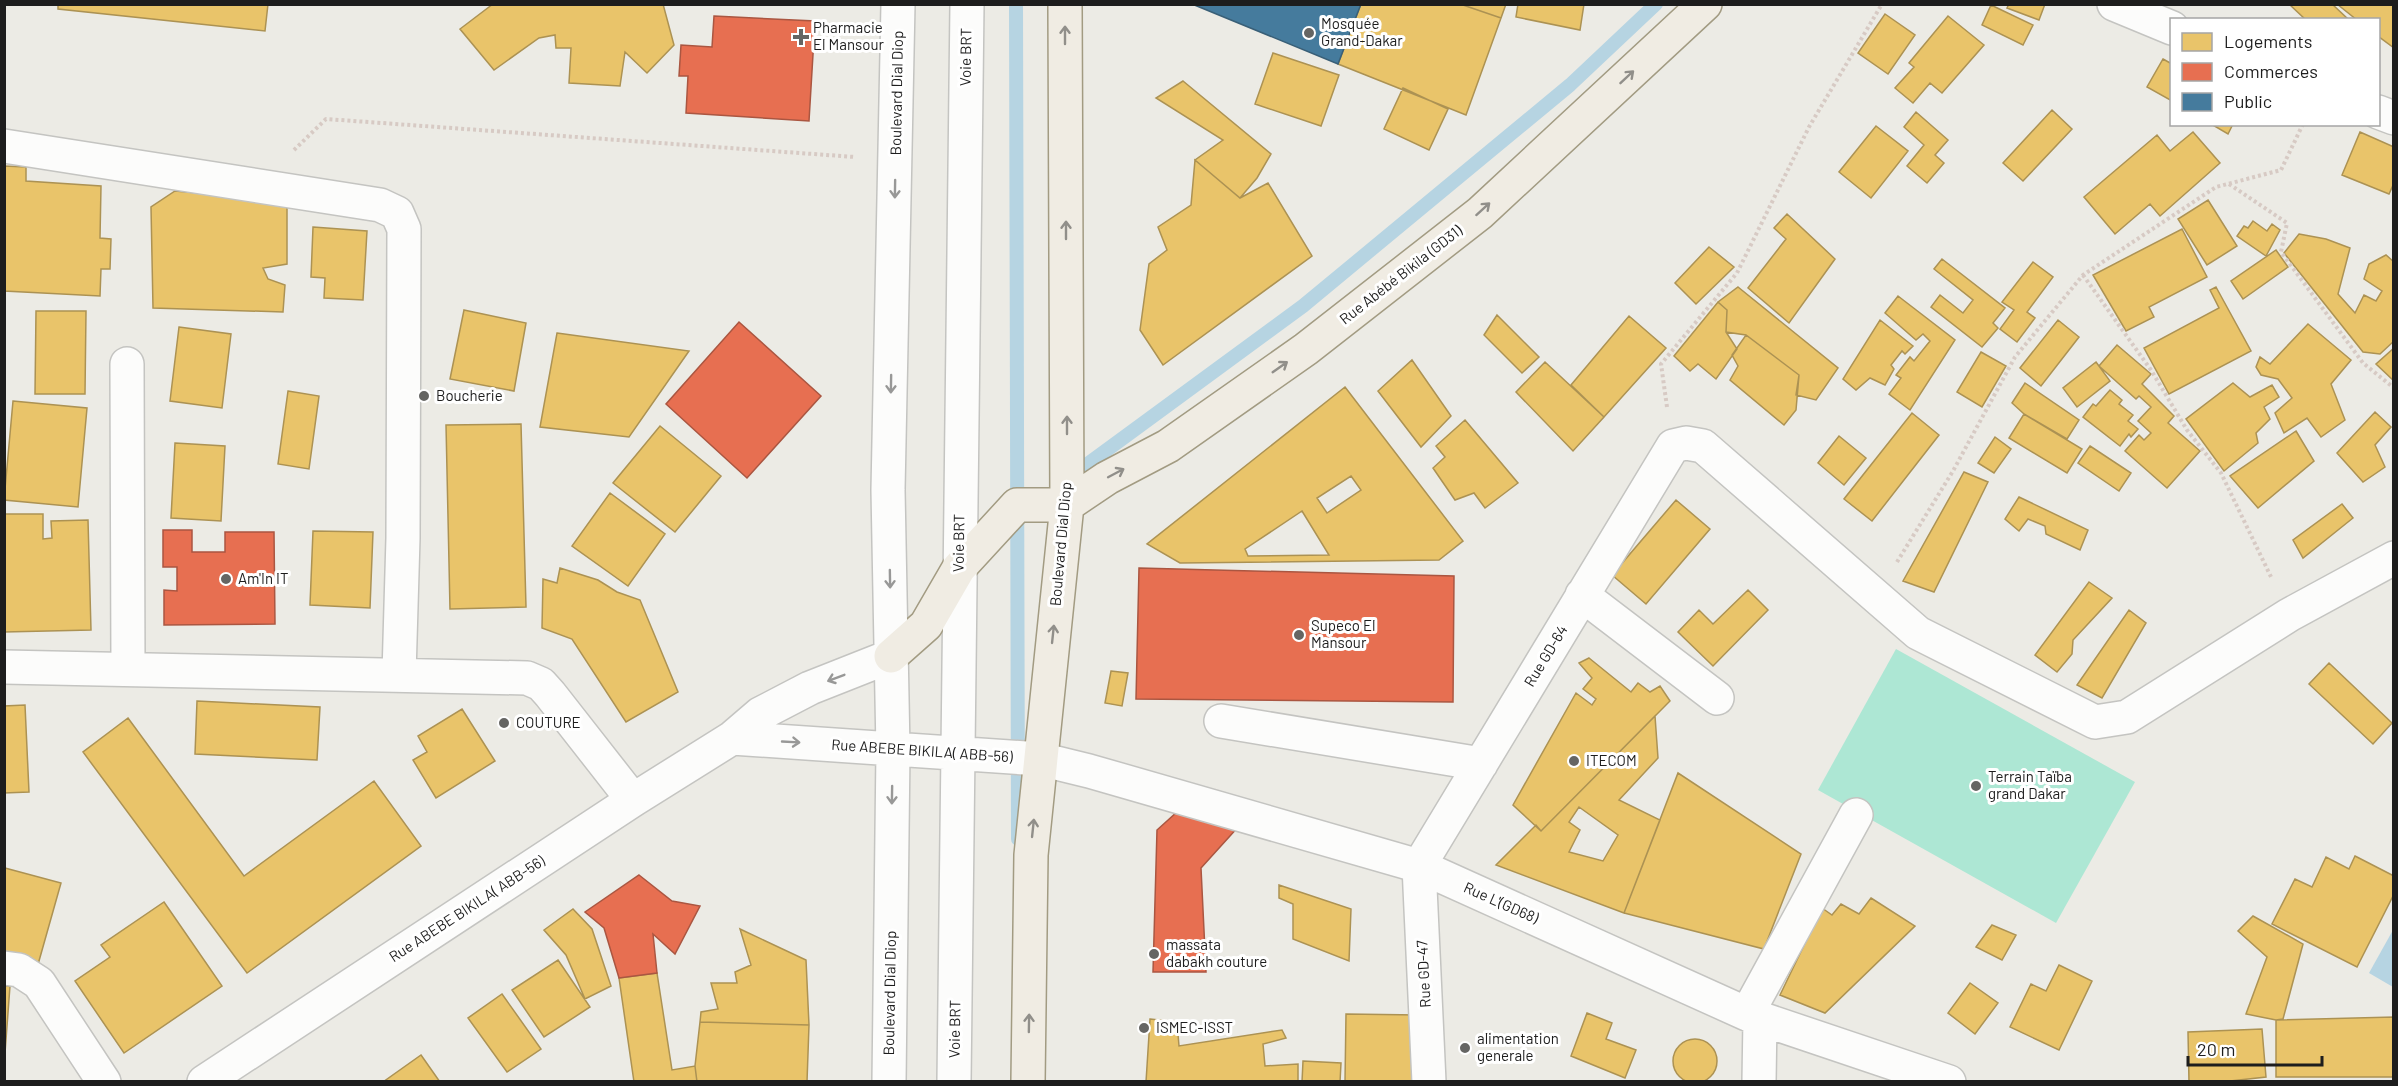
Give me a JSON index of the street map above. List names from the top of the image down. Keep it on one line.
{"streets":{"main road":["Boulevard Dial Diop","Rue Abébé Bikila (GD31)"],"street":["Voie BRT","Rue GD-64","Rue ABEBE BIKILA( ABB-56)","Rue L'(GD68)","Rue GD-47"]},"crossings":[["Voie BRT","Rue ABEBE BIKILA( ABB-56)"],["Boulevard Dial Diop","Rue Abébé Bikila (GD31)"],["Boulevard Dial Diop","Rue ABEBE BIKILA( ABB-56)"],["Boulevard Dial Diop","Rue L'(GD68)"],["Rue GD-64","Rue L'(GD68)"],["Rue GD-64","Rue GD-47"],["Rue ABEBE BIKILA( ABB-56)","Rue L'(GD68)"],["Rue L'(GD68)","Rue GD-47"]],"one_way":["Rue Abébé Bikila (GD31)"],"places":{"other":["Mosquée Grand-Dakar","Boucherie","Am'In IT","Supeco El Mansour","COUTURE","ITECOM","Terrain Taïba grand Dakar","massata dabakh couture","ISMEC-ISST","alimentation generale"],"health":["Pharmacie El Mansour"]},"legend":["Logements","Commerces","Public"],"scale_bar":"20 m"}
